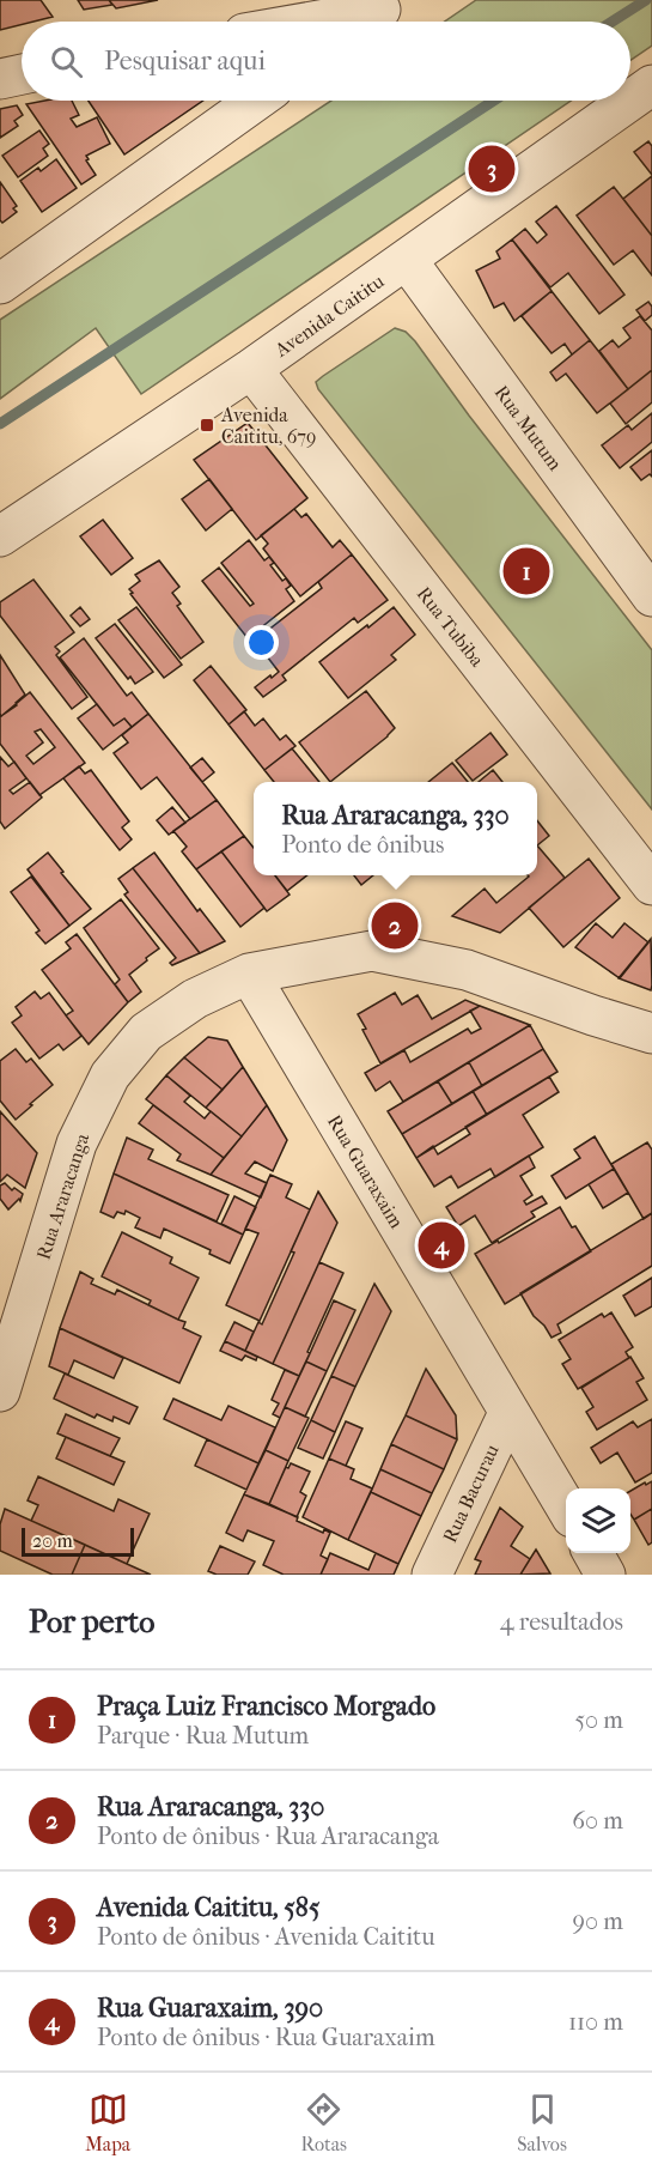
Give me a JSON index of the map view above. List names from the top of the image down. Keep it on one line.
{"streets":{"street":["Avenida Caititu","Rua Mutum","Rua Tubiba","Rua Guaraxaim","Rua Araracanga","Rua Bacurau"]},"crossings":[["Avenida Caititu","Rua Mutum"],["Avenida Caititu","Rua Tubiba"],["Rua Guaraxaim","Rua Araracanga"],["Rua Guaraxaim","Rua Bacurau"]],"places":{"transit":["Avenida Caititu, 679"]},"scale_bar":"20 m","page":{"search":"Pesquisar aqui","pins":["3","1","2","4"],"popup":["Rua Araracanga, 330","Ponto de ônibus"],"scale":"20 m","heading":["Por perto","4 resultados"],"list":[{"mark":"1","name":"Praça Luiz Francisco Morgado","note":"Parque · Rua Mutum","value":"50 m"},{"mark":"2","name":"Rua Araracanga, 330","note":"Ponto de ônibus · Rua Araracanga","value":"60 m"},{"mark":"3","name":"Avenida Caititu, 585","note":"Ponto de ônibus · Avenida Caititu","value":"90 m"},{"mark":"4","name":"Rua Guaraxaim, 390","note":"Ponto de ônibus · Rua Guaraxaim","value":"110 m"}],"nav":["Mapa","Rotas","Salvos"]}}
